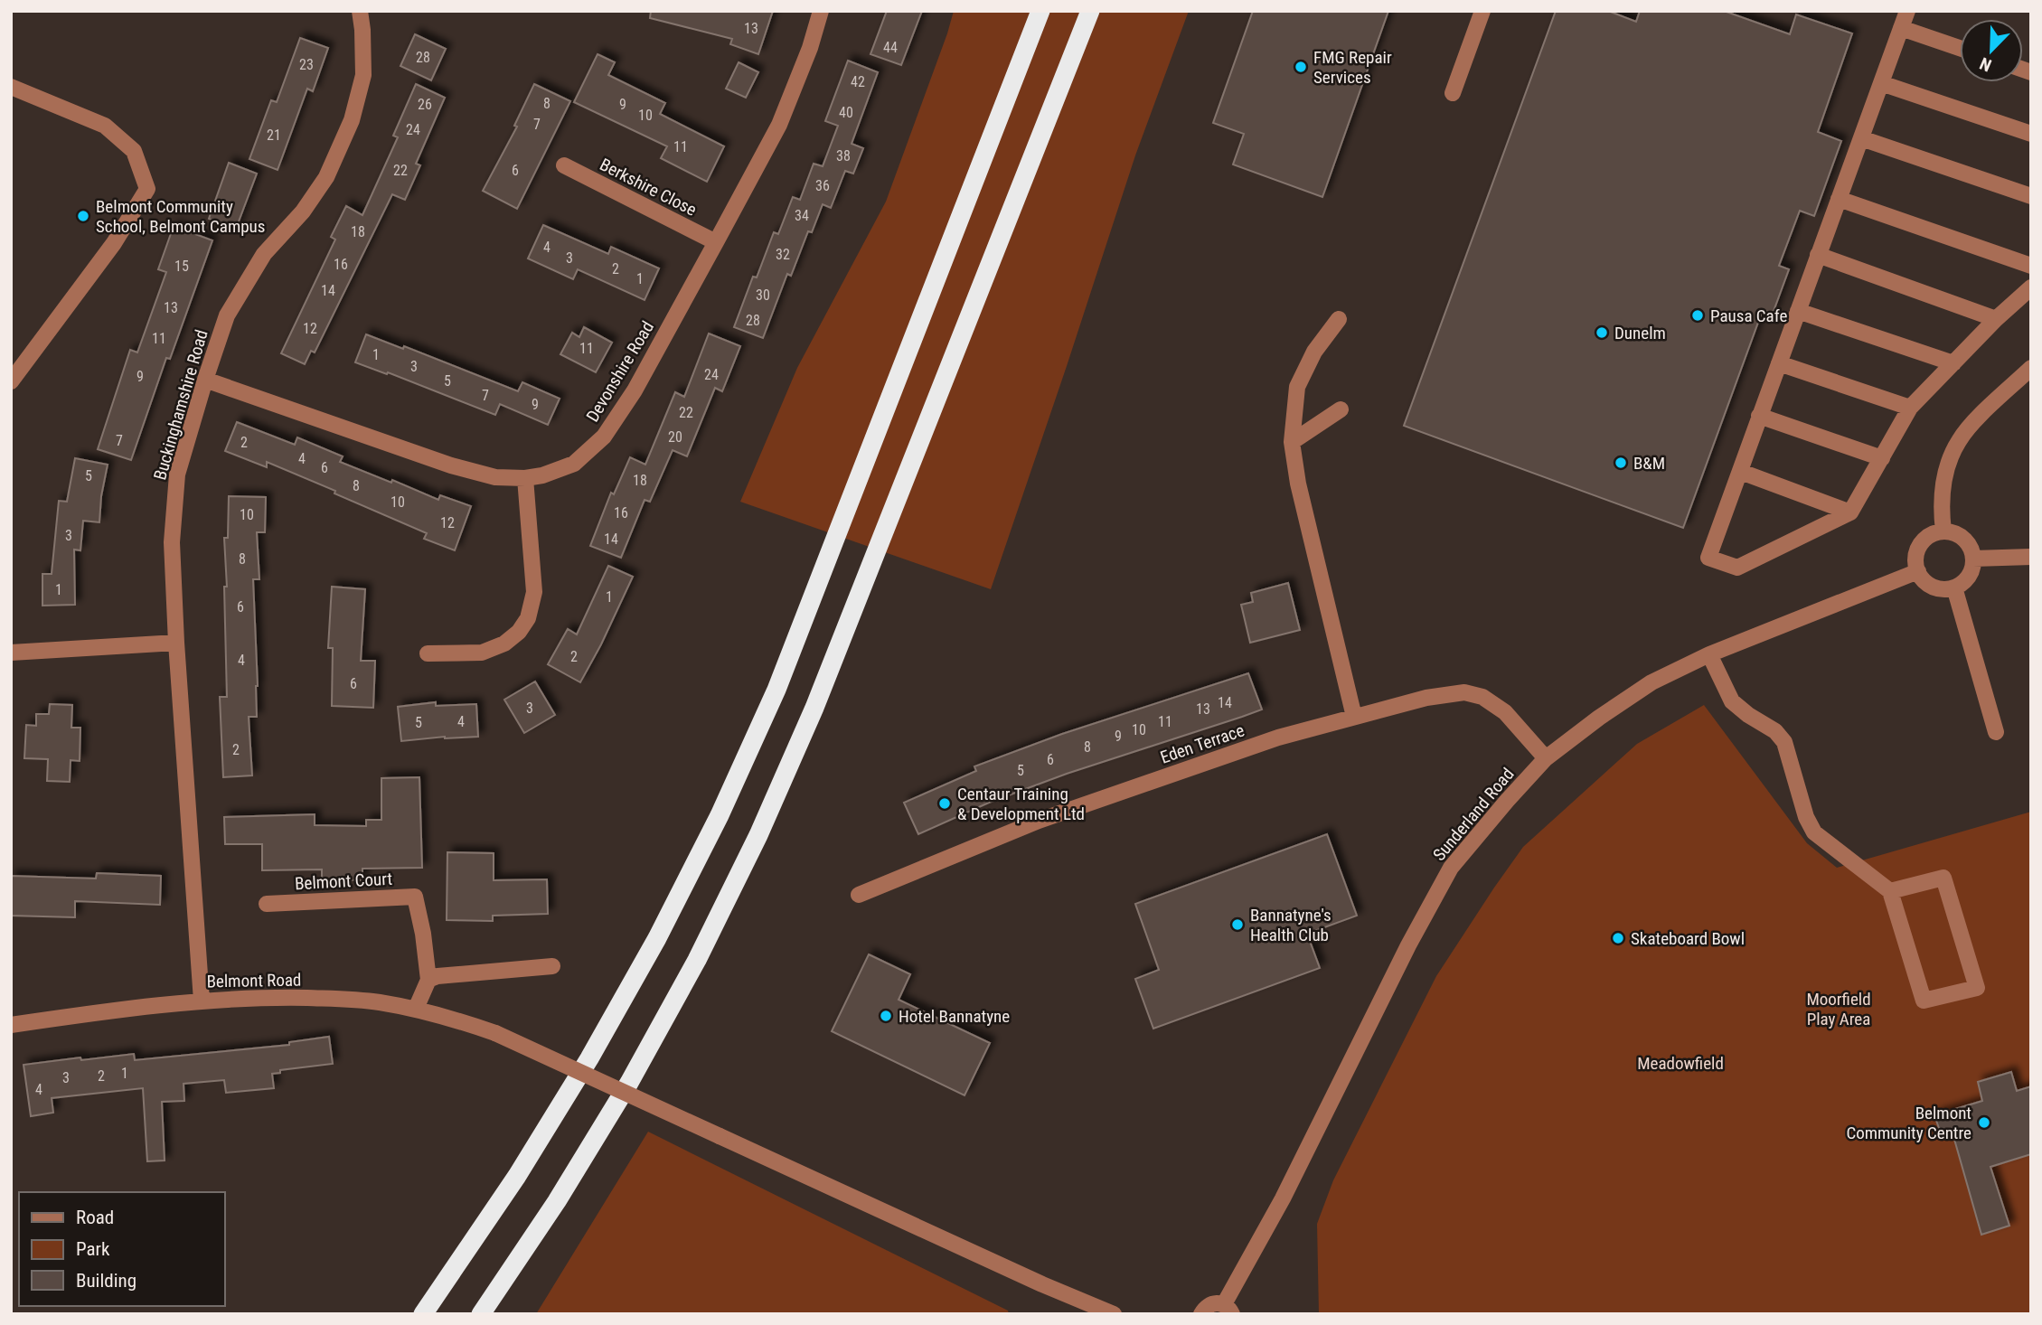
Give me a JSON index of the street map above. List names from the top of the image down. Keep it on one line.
{"streets":{"street":["Berkshire Close","Devonshire Road","Buckinghamshire Road","Eden Terrace","Sunderland Road","Belmont Court","Belmont Road"]},"crossings":[["Berkshire Close","Devonshire Road"],["Devonshire Road","Buckinghamshire Road"],["Buckinghamshire Road","Belmont Road"],["Eden Terrace","Sunderland Road"]],"parks":["Moorfield Play Area","Meadowfield"],"places":["FMG Repair Services","Belmont Community School, Belmont Campus","Pausa Cafe","Dunelm","B&M","Centaur Training & Development Ltd","Bannatyne's Health Club","Skateboard Bowl","Hotel Bannatyne","Belmont Community Centre"],"house_numbers":["13","44","28","23","42","8","26","9","40","10","7","24","21","11","38","22","6","36","34","18","4","32","3","16","15","2","1","14","30","13","28","12","11","11","1","3","24","9","5","7","9","22","20","7","2","4","6","5","18","8","10","16","10","12","3","14","8","1","1","6","2","4","6","14","3","13","4","11","5","10","9","8","2","6","5","1","2","3","4"],"legend":["Road","Park","Building"],"north":"bottom left"}
